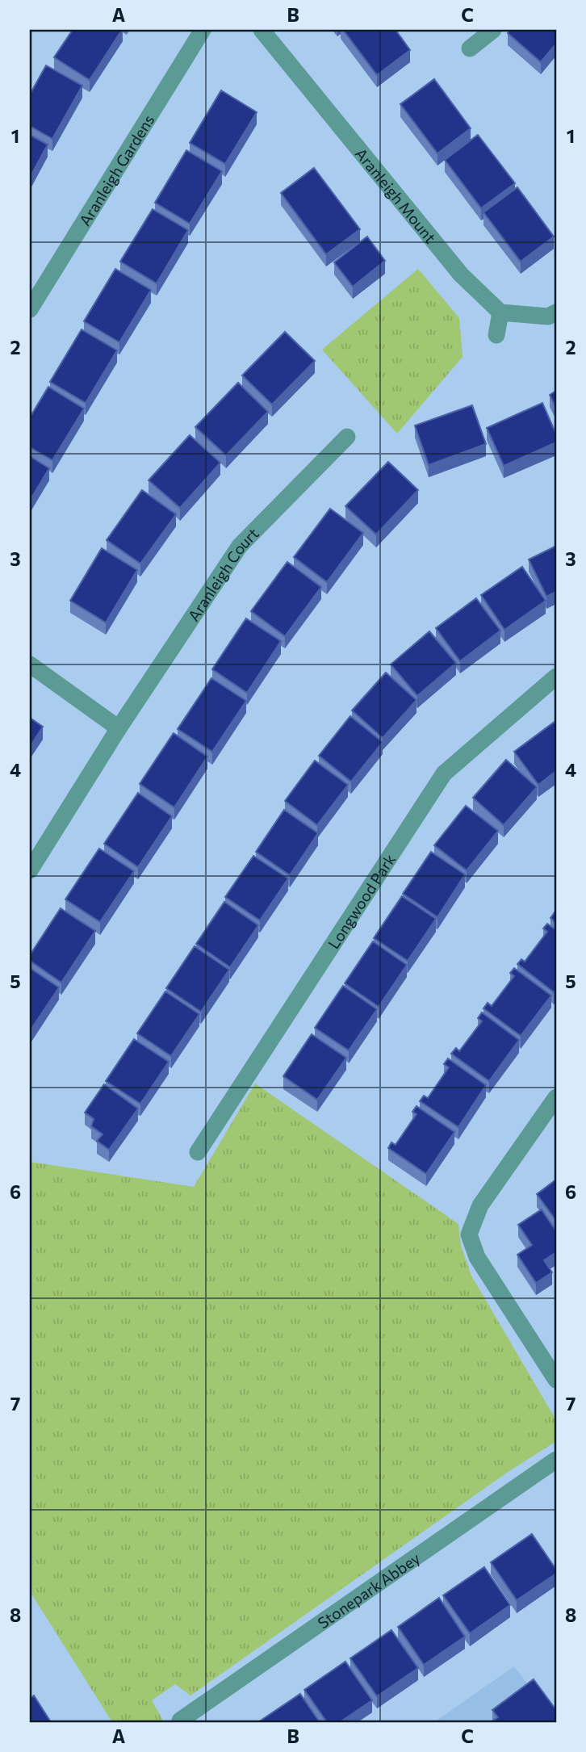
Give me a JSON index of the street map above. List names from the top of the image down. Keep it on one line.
{"streets":{"street":["Aranleigh Gardens","Aranleigh Mount","Aranleigh Court","Longwood Park","Stonepark Abbey"]},"grid":{"columns":["A","B","C"],"rows":["1","2","3","4","5","6","7","8"]}}
